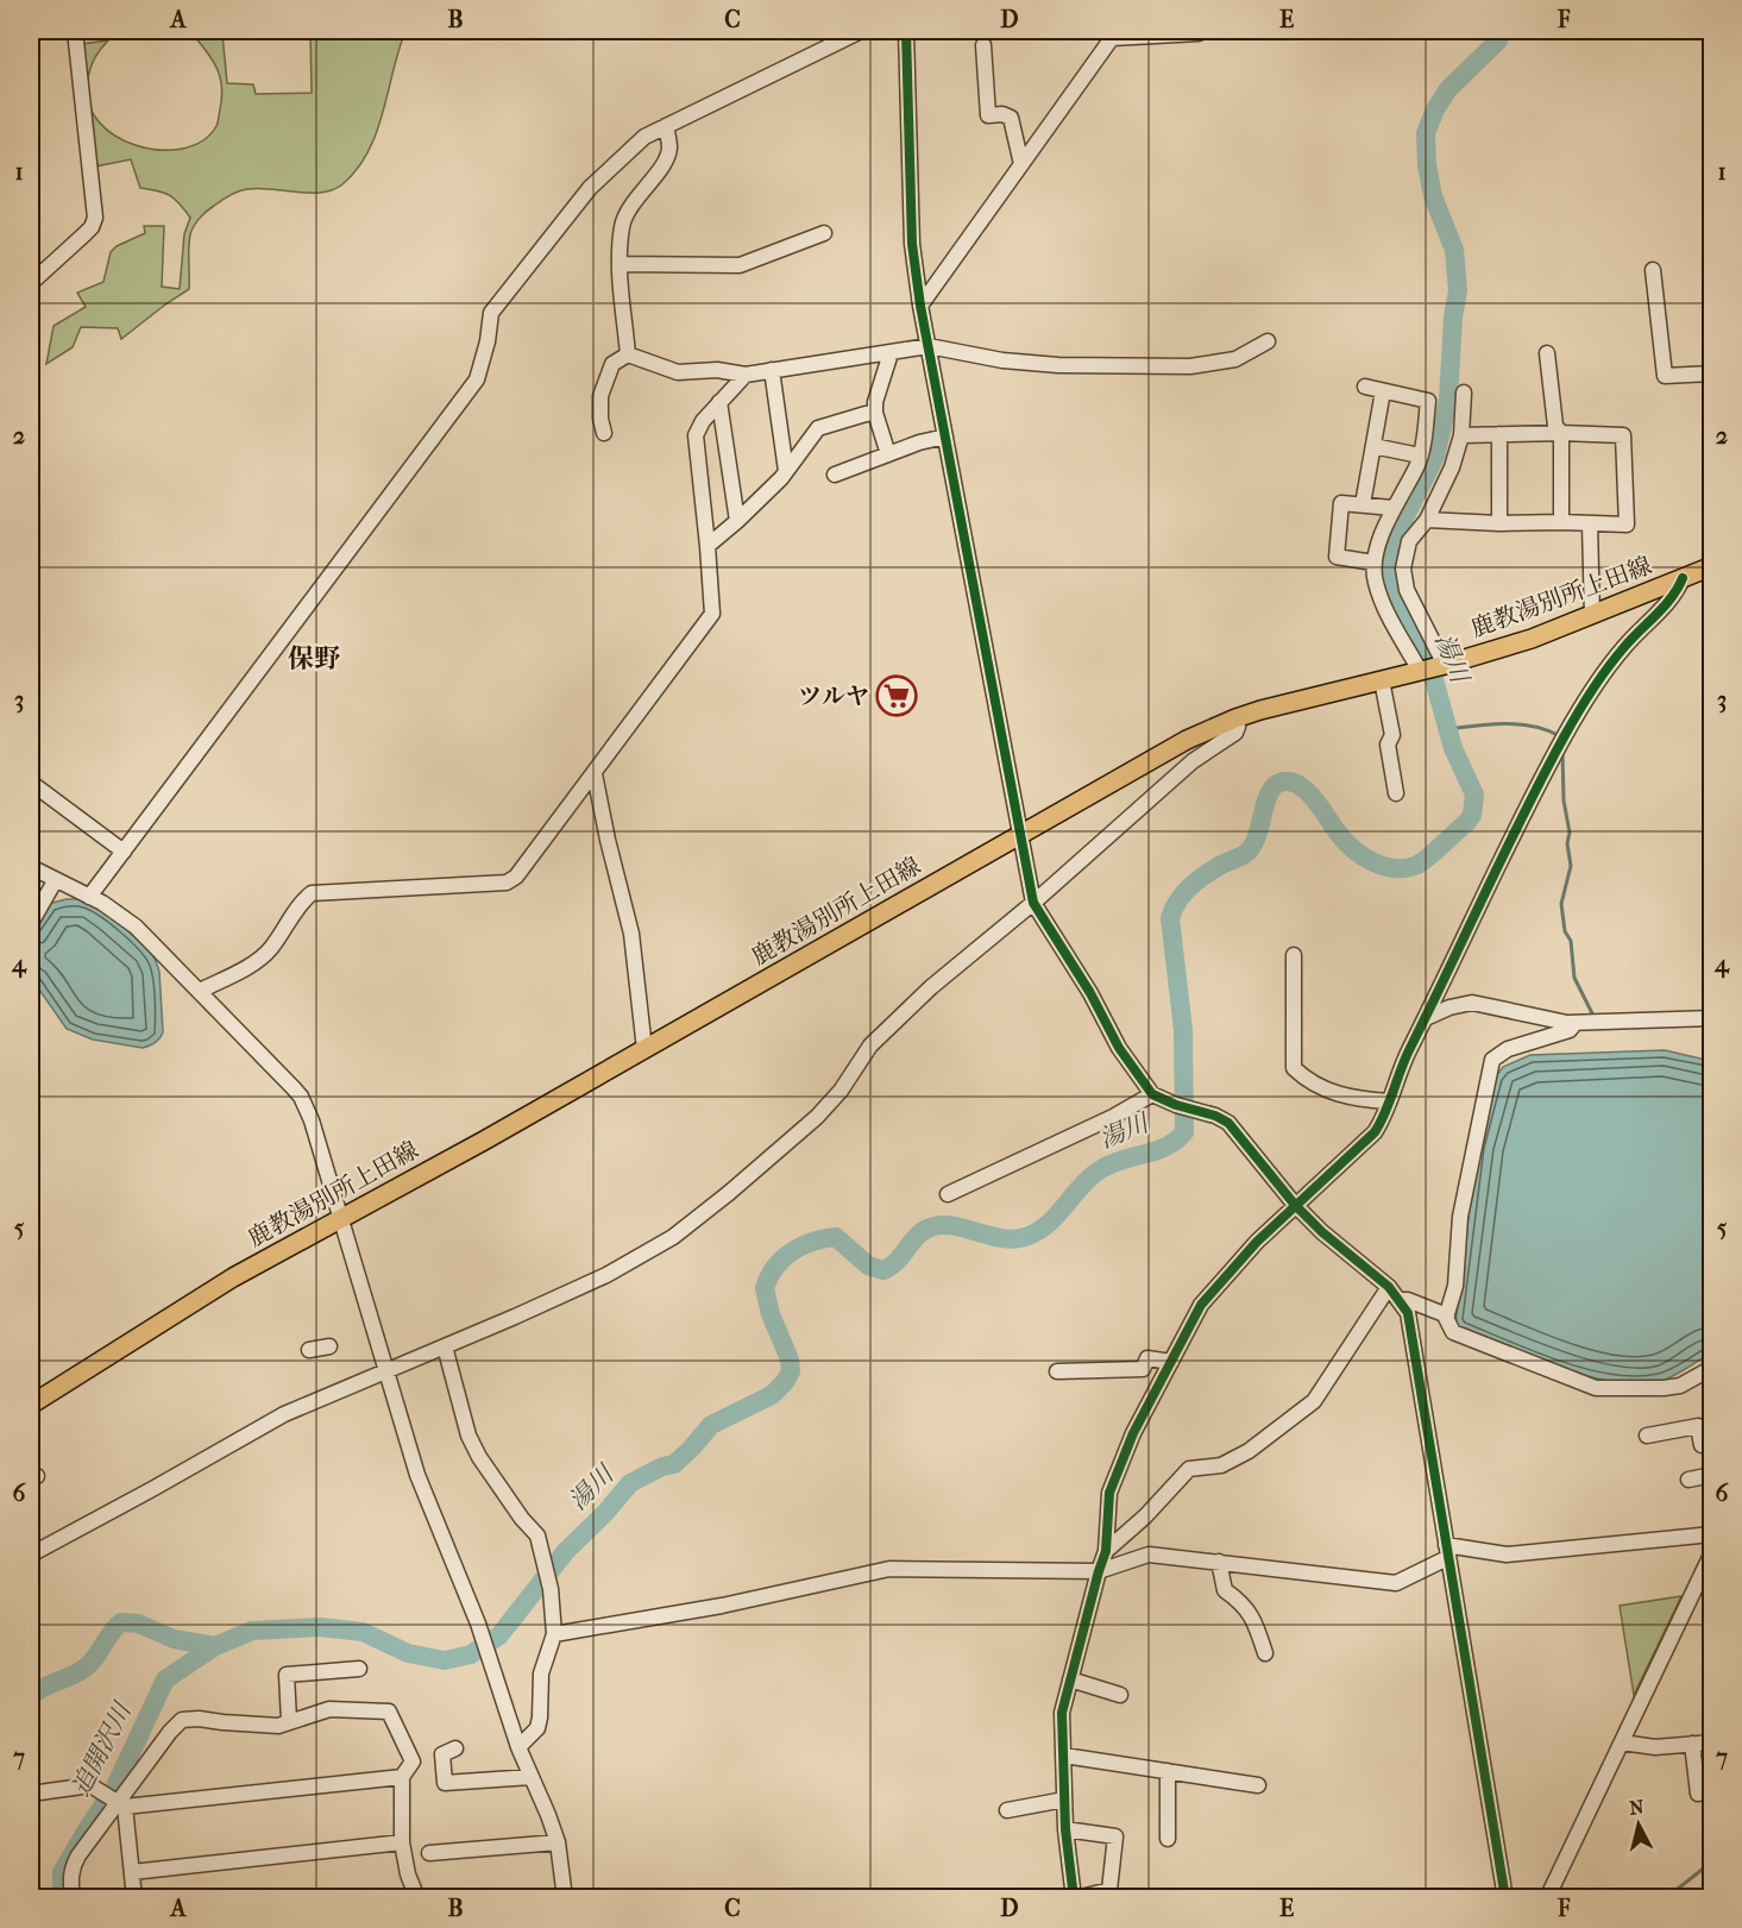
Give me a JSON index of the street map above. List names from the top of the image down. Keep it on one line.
{"streets":{"main road":["鹿教湯別所上田線"]},"districts":["保野"],"water":["湯川","追開沢川"],"places":{"supermarket":["ツルヤ"]},"north":"top","grid":{"columns":["A","B","C","D","E","F"],"rows":["1","2","3","4","5","6","7"]}}
